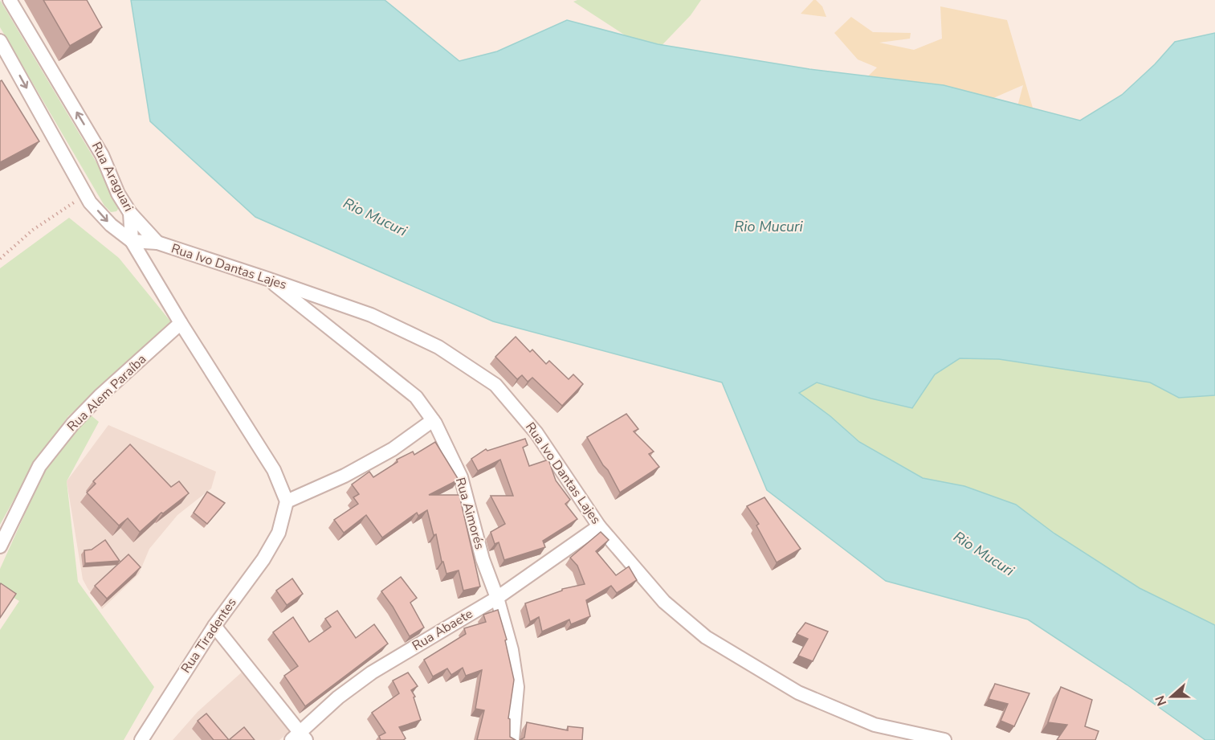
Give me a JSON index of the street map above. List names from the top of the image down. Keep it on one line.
{"streets":{"street":["Rua Araguari","Rua Ivo Dantas Lajes","Rua Alem Paraíba","Rua Aimorés","Rua Abaete","Rua Tiradentes"]},"crossings":[["Rua Araguari","Rua Ivo Dantas Lajes"],["Rua Ivo Dantas Lajes","Rua Aimorés"],["Rua Ivo Dantas Lajes","Rua Abaete"],["Rua Aimorés","Rua Abaete"]],"water":["Rio Mucuri"],"north":"left"}
